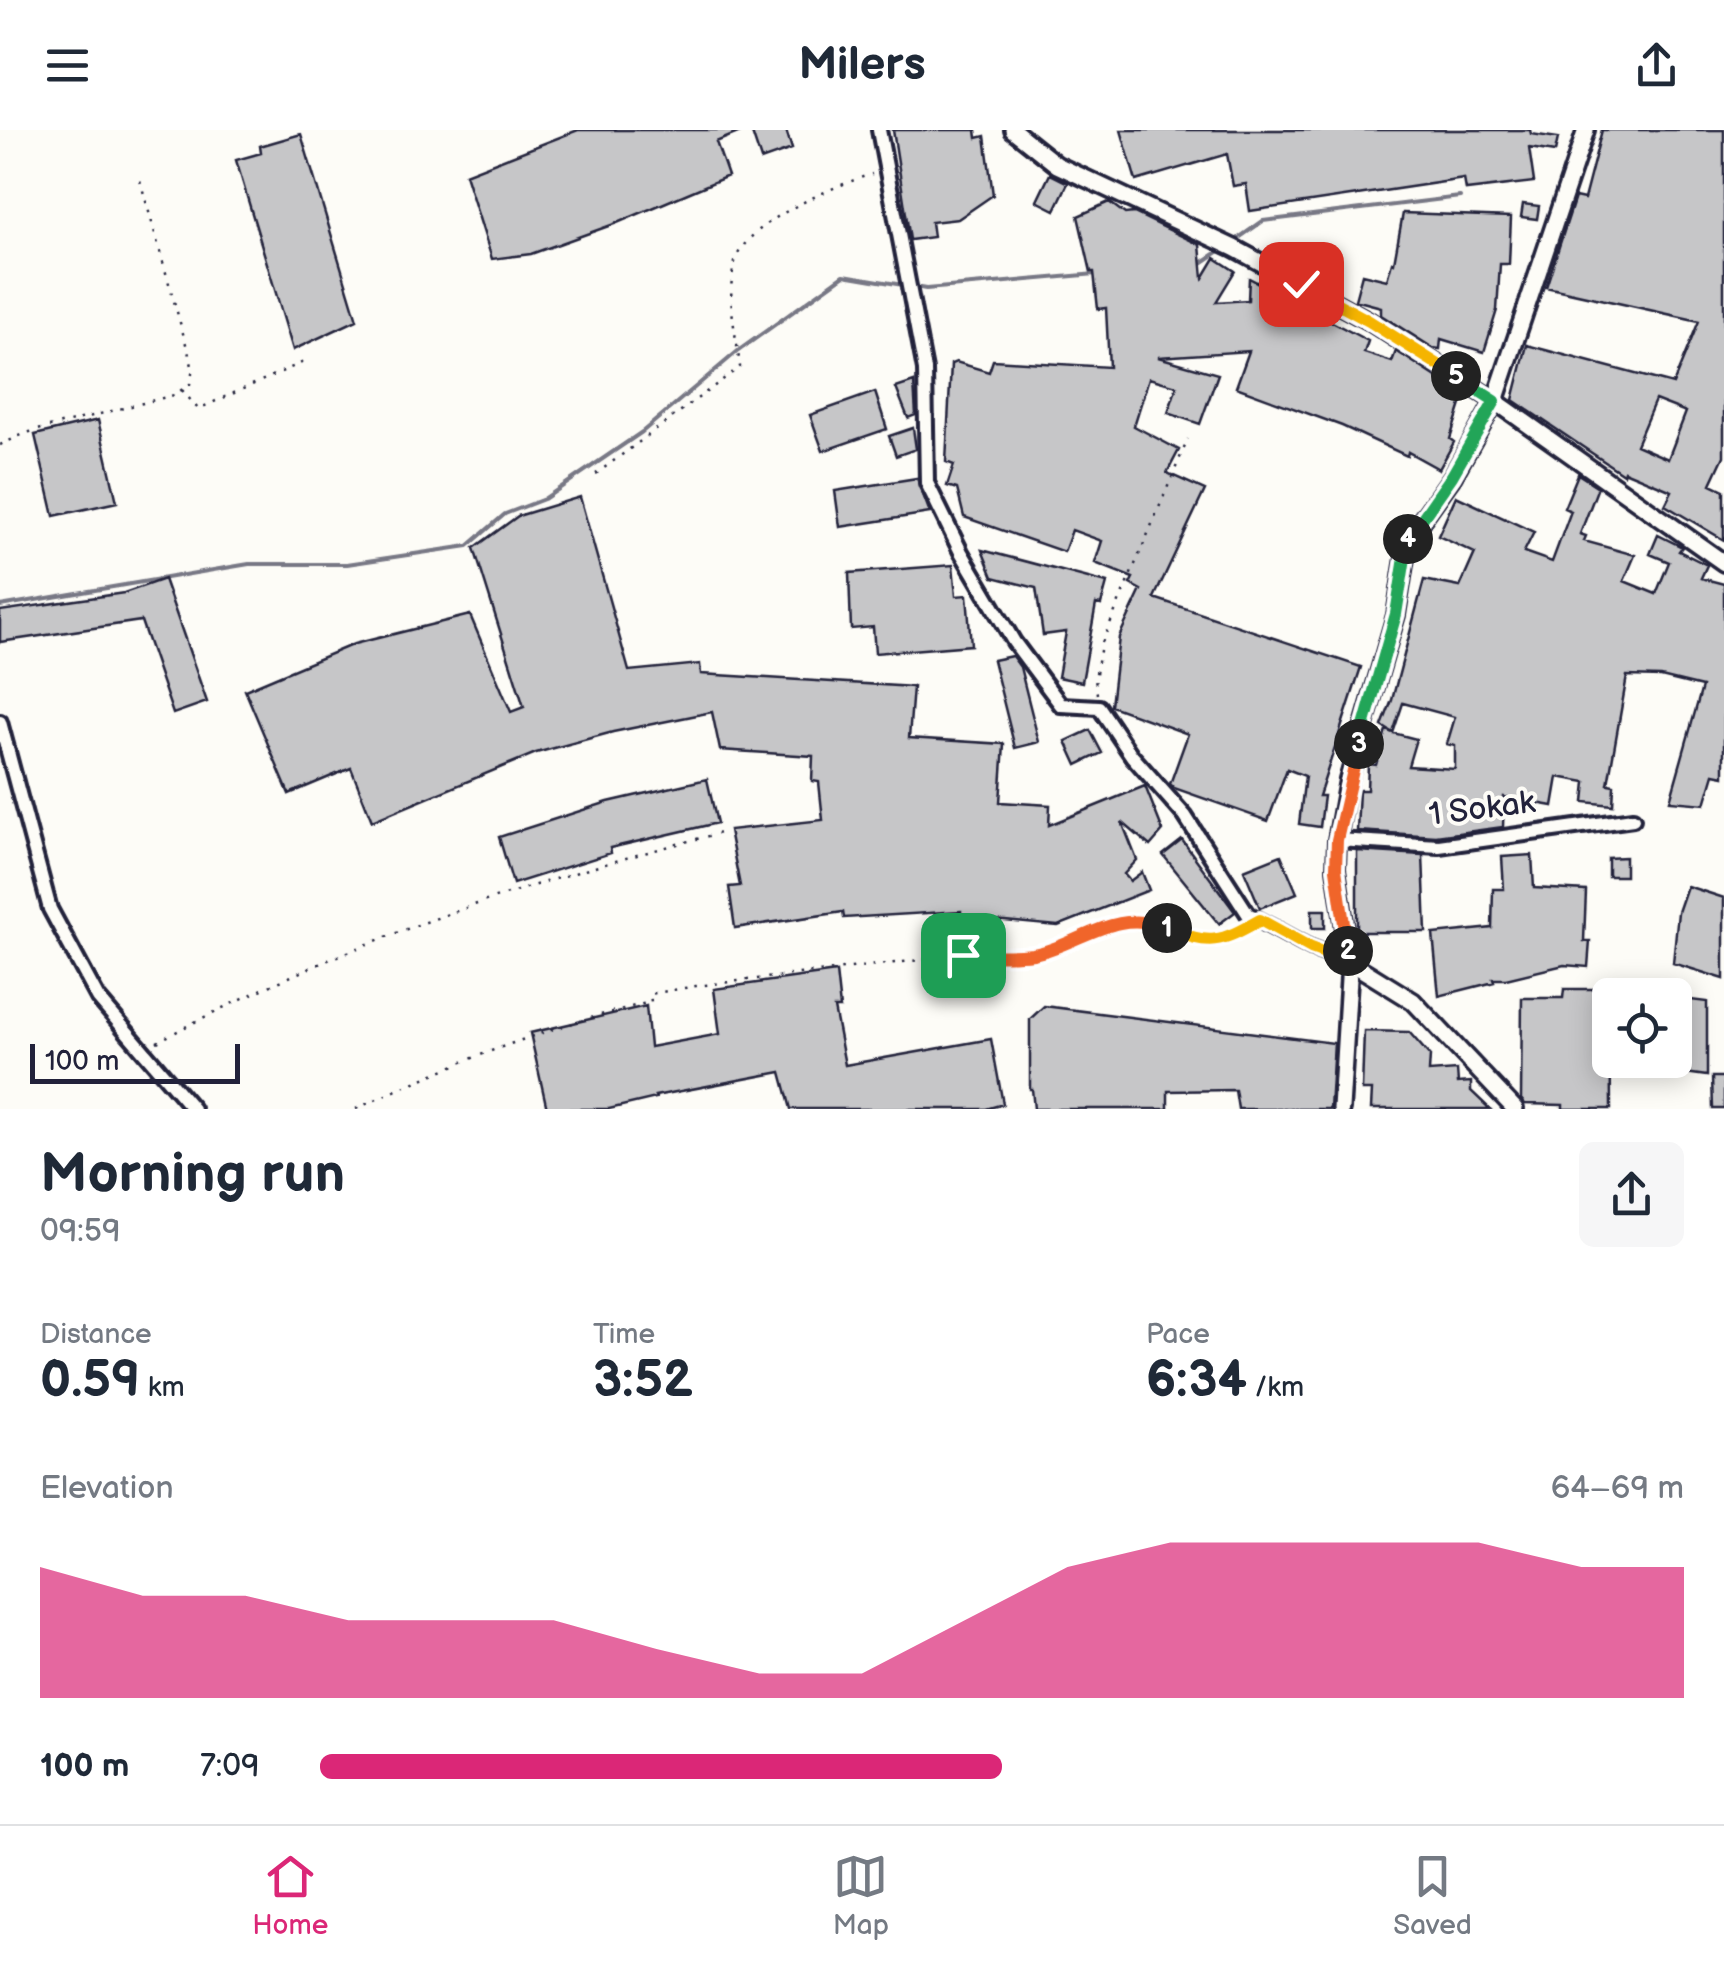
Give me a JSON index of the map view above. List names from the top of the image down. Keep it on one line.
{"streets":{"street":["1 Sokak"]},"scale_bar":"100 m","page":{"header":"Milers","pins":["5","4","3","1","2"],"scale":"100 m","heading":["Morning run","09:59"],"stats":[["Distance","0.59 km"],["Time","3:52"],["Pace","6:34 /km"]],"chart":["Elevation","64–69 m"],"list":[{"name":"100 m","note":"7:09"}],"tabs":["Home","Map","Saved"]}}
